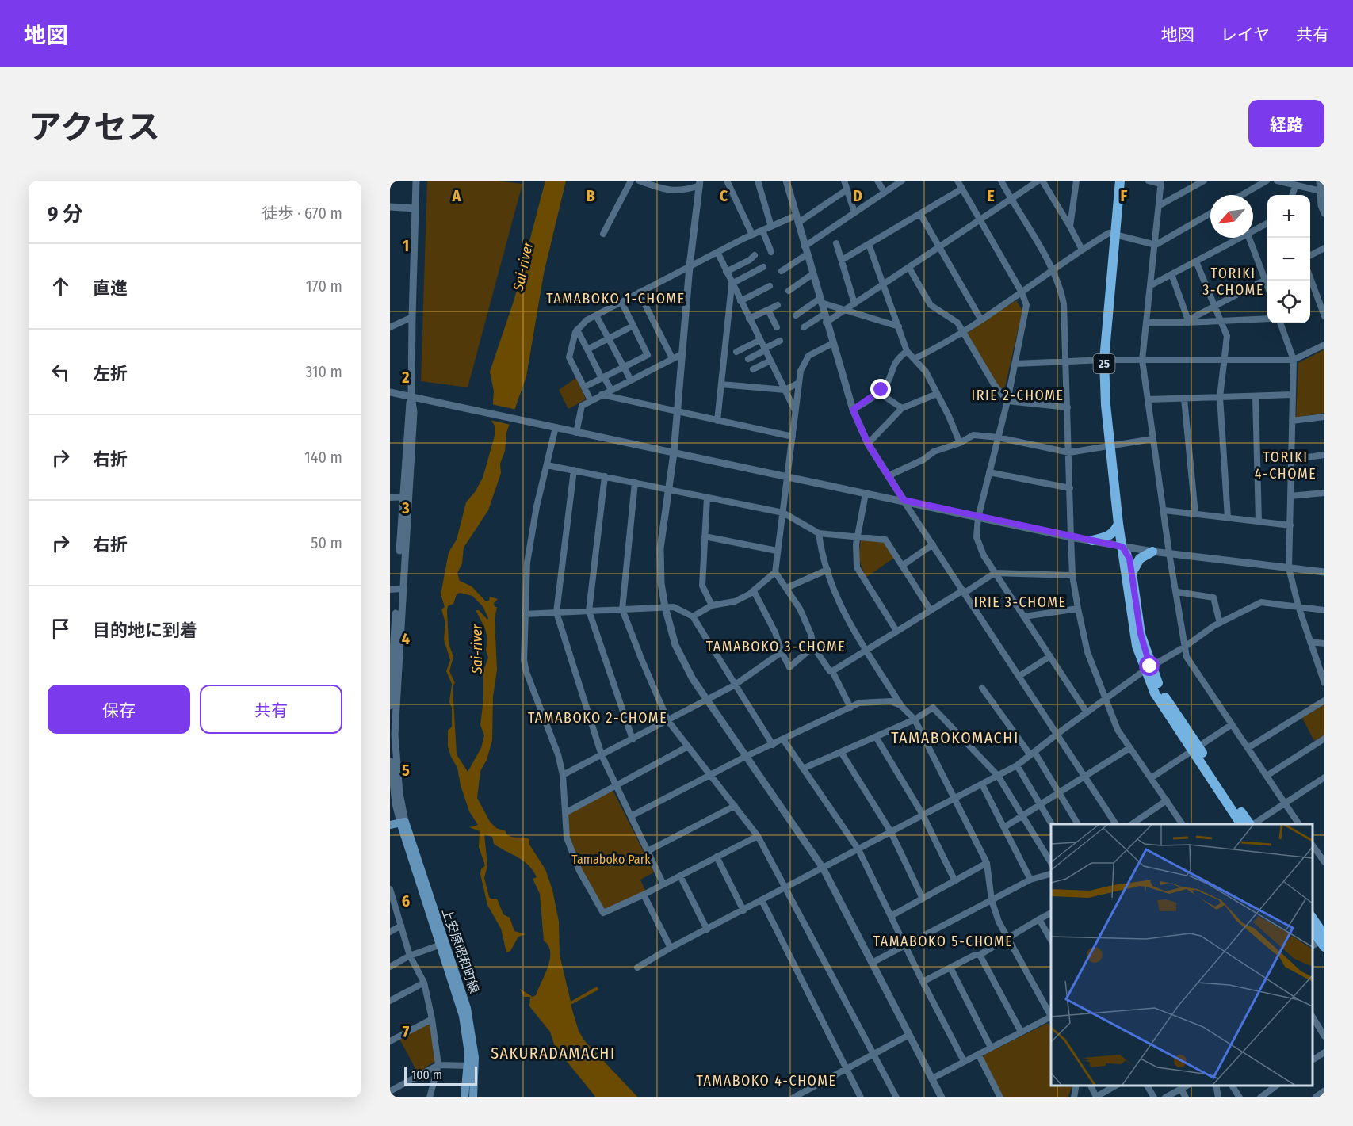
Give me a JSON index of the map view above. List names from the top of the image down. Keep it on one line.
{"streets":{"main road":["25","上安原昭和町線"]},"districts":["TORIKI 3-CHOME","TAMABOKO 1-CHOME","IRIE 2-CHOME","TORIKI 4-CHOME","IRIE 3-CHOME","TAMABOKO 3-CHOME","TAMABOKO 2-CHOME","TAMABOKOMACHI","TAMABOKO 5-CHOME","SAKURADAMACHI","TAMABOKO 4-CHOME"],"water":["Sai-river"],"parks":["Tamaboko Park"],"scale_bar":"100 m","north":"bottom left","page":{"header":"地図","nav":["地図","レイヤ","共有"],"title":"アクセス","buttons":["経路",["保存","共有"]],"heading":["9 分","徒歩 · 670 m"],"map_buttons":["+","−"],"list":[["直進","170 m"],["左折","310 m"],["右折","140 m"],["右折","50 m"],"目的地に到着"],"scale":"100 m"},"grid":{"columns":["A","B","C","D","E","F"],"rows":["1","2","3","4","5","6","7"]}}
